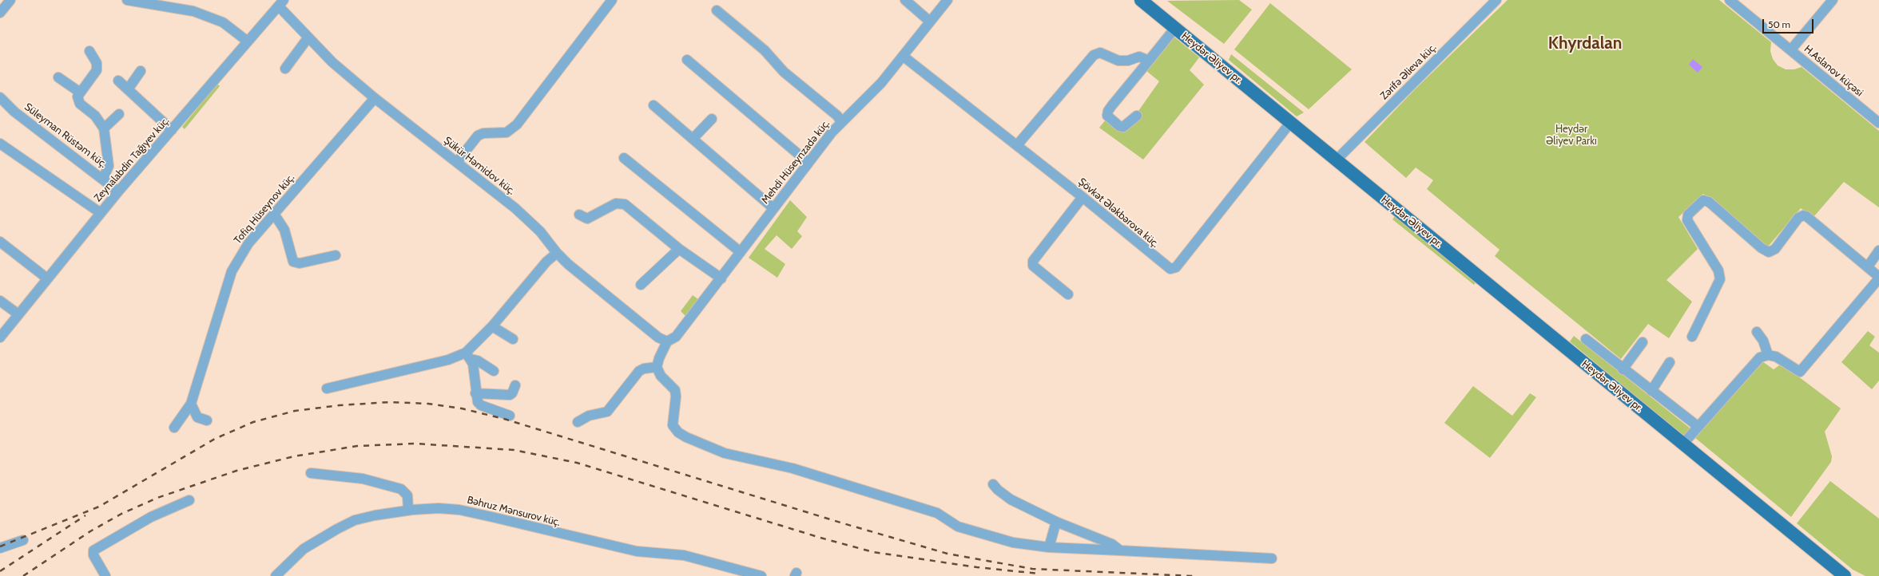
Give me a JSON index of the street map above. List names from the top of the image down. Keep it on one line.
{"streets":{"main road":["Heydər Əliyev pr."],"street":["H.Aslanov küçəsi","Zərifə Əlieva küç.","Süleyman Rüstəm küç.","Zeynalabdin Tağıyev küç.","Mehdi Hüseynzadə küç.","Şükür Həmidov küç.","Tofiq Hüseynov küç.","Şövkət Ələkbərova küç.","Bəhruz Mənsurov küç."]},"crossings":[["Heydər Əliyev pr.","Zərifə Əlieva küç."],["Heydər Əliyev pr.","Şövkət Ələkbərova küç."],["Süleyman Rüstəm küç.","Zeynalabdin Tağıyev küç."],["Zeynalabdin Tağıyev küç.","Şükür Həmidov küç."],["Mehdi Hüseynzadə küç.","Şükür Həmidov küç."],["Mehdi Hüseynzadə küç.","Şövkət Ələkbərova küç."],["Şükür Həmidov küç.","Tofiq Hüseynov küç."]],"districts":["Khyrdalan"],"parks":["Heydər Əliyev Parkı"],"scale_bar":"50 m"}
